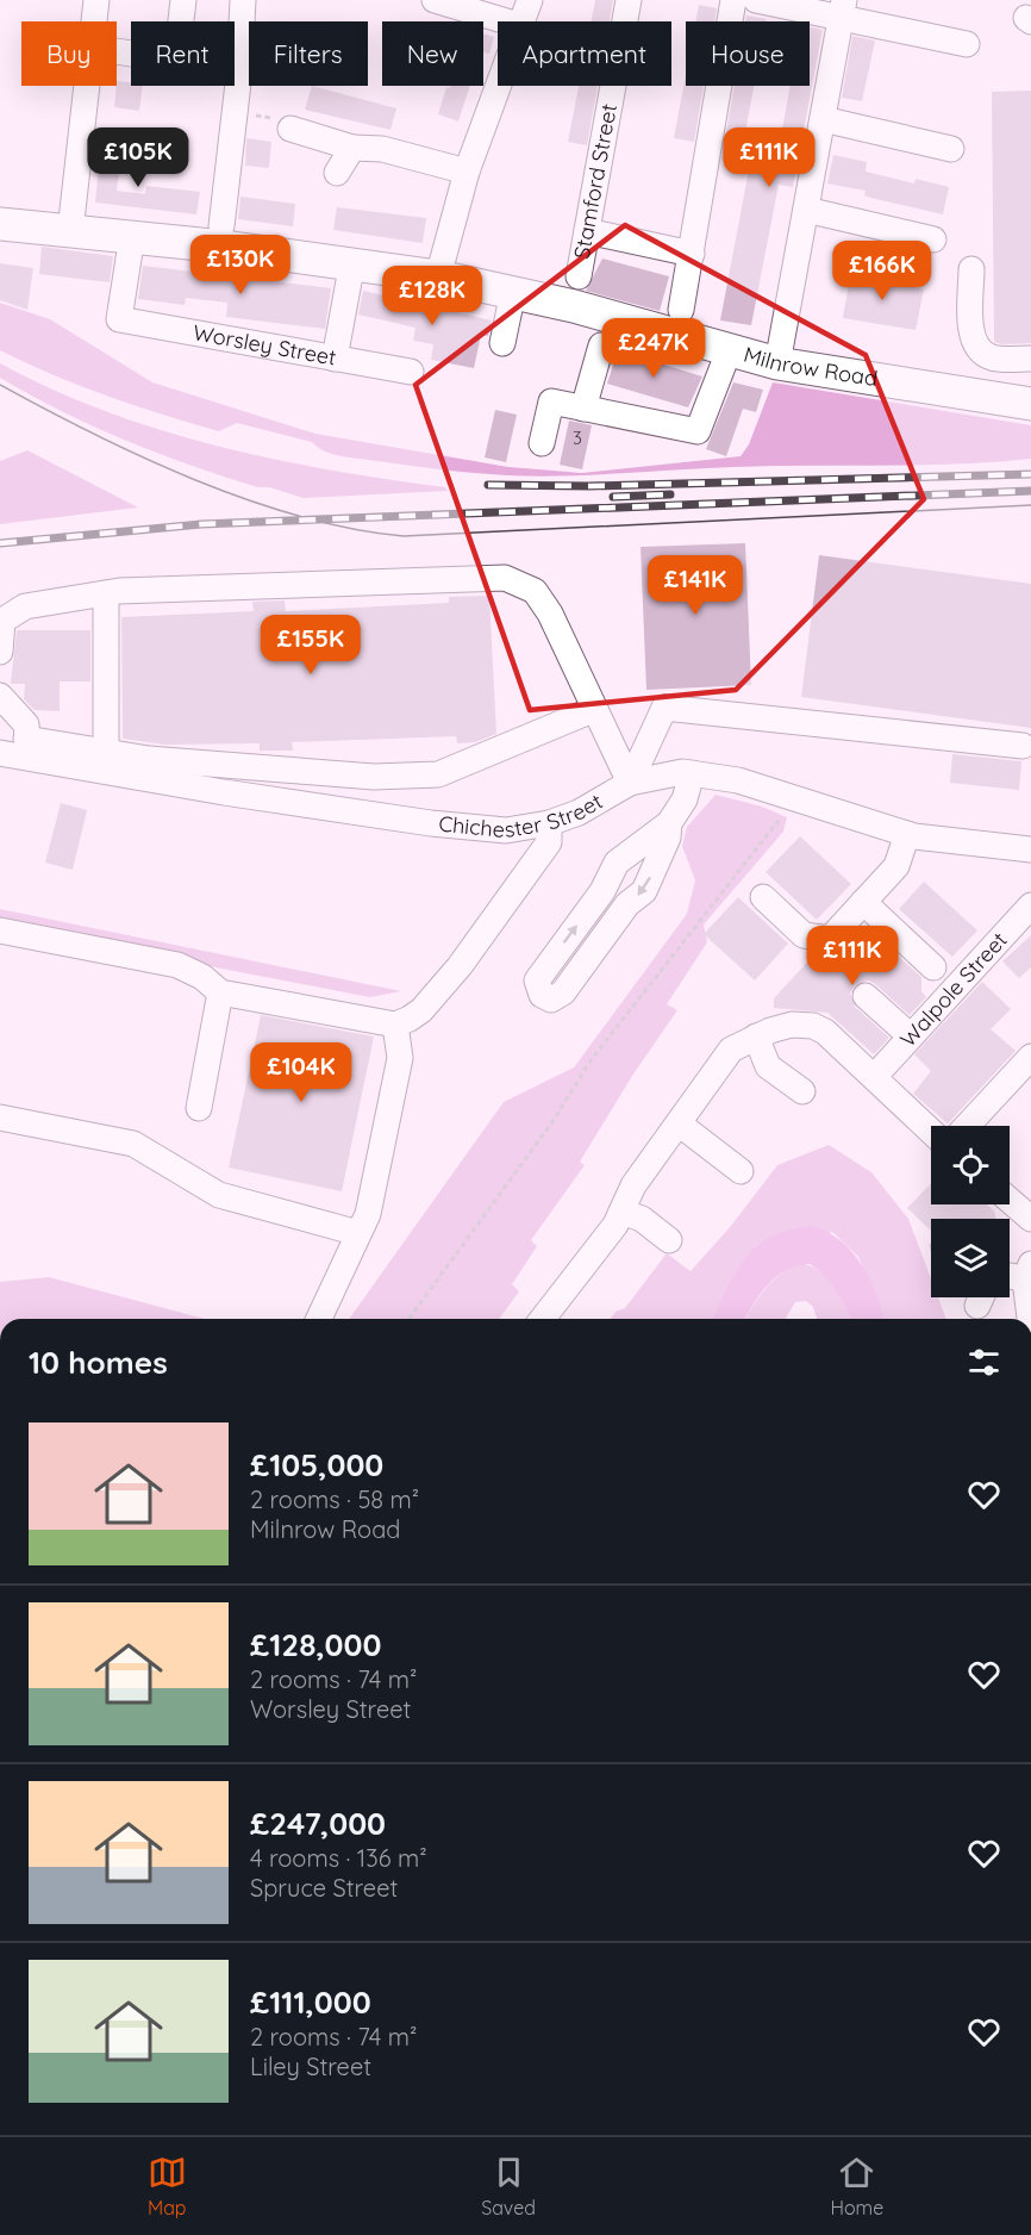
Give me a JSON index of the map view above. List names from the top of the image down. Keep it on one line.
{"streets":{"main road":["Milnrow Road"],"street":["Stamford Street","Worsley Street","Chichester Street","Walpole Street"]},"crossings":[["Worsley Street","Milnrow Road"]],"house_numbers":["3"],"page":{"chip":["Buy","Rent","Filters","New","Apartment","House"],"price":["£105K","£111K","£130K","£166K","£128K","£247K","£141K","£155K","£111K","£104K"],"heading":"10 homes","list":[{"name":"£105,000","note":"2 rooms · 58 m² · Milnrow Road"},{"name":"£128,000","note":"2 rooms · 74 m² · Worsley Street"},{"name":"£247,000","note":"4 rooms · 136 m² · Spruce Street"},{"name":"£111,000","note":"2 rooms · 74 m² · Liley Street"}],"tabs":["Map","Saved","Home"]}}
